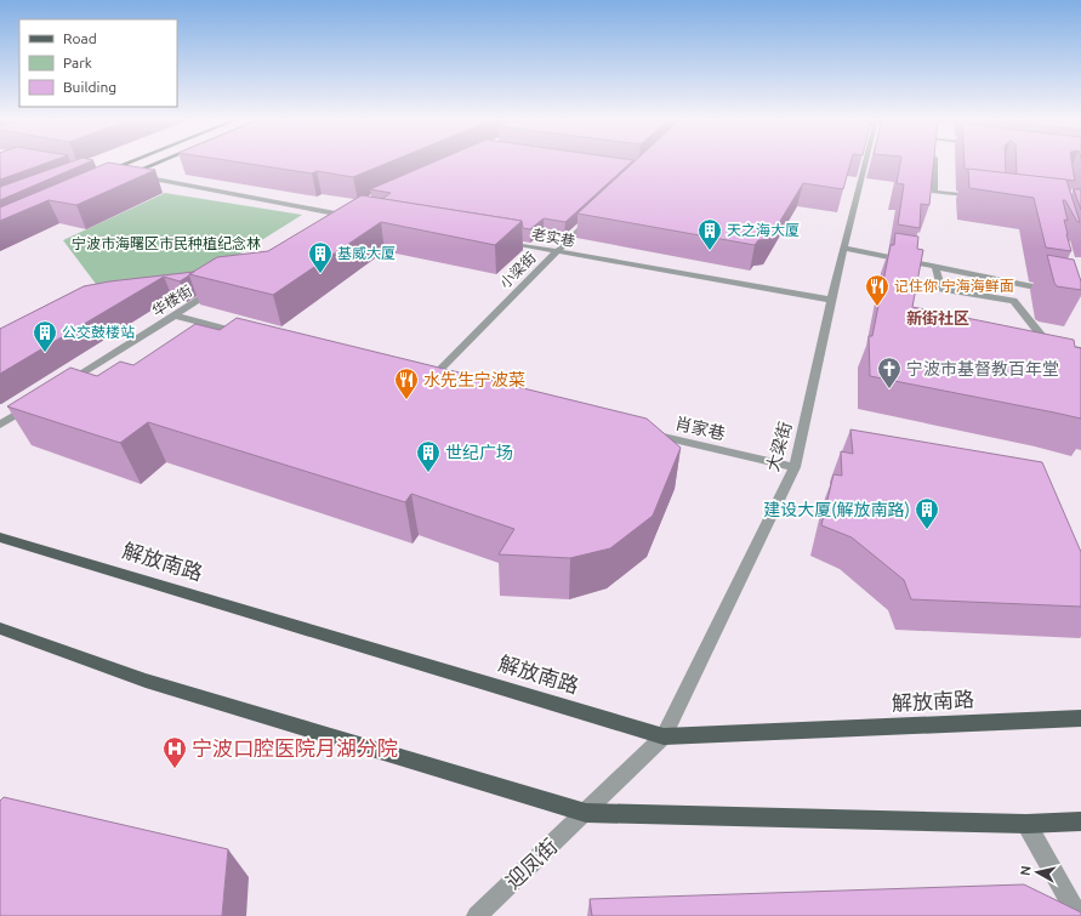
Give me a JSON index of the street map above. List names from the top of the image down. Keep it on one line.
{"streets":{"main road":["解放南路"],"street":["老实巷","小梁街","华楼街","肖家巷","大梁街","迎凤街"]},"crossings":[["老实巷","小梁街"],["老实巷","大梁街"],["肖家巷","大梁街"],["大梁街","解放南路"],["大梁街","迎凤街"]],"districts":["新街社区"],"parks":["宁波市海曙区市民种植纪念林"],"places":{"building":["天之海大厦","基威大厦","公交鼓楼站","世纪广场","建设大厦(解放南路)"],"restaurant":["记住你 宁海海鲜面","水先生宁波菜"],"church":["宁波市基督教百年堂"],"hospital":["宁波口腔医院月湖分院"]},"legend":["Road","Park","Building"],"north":"left"}
